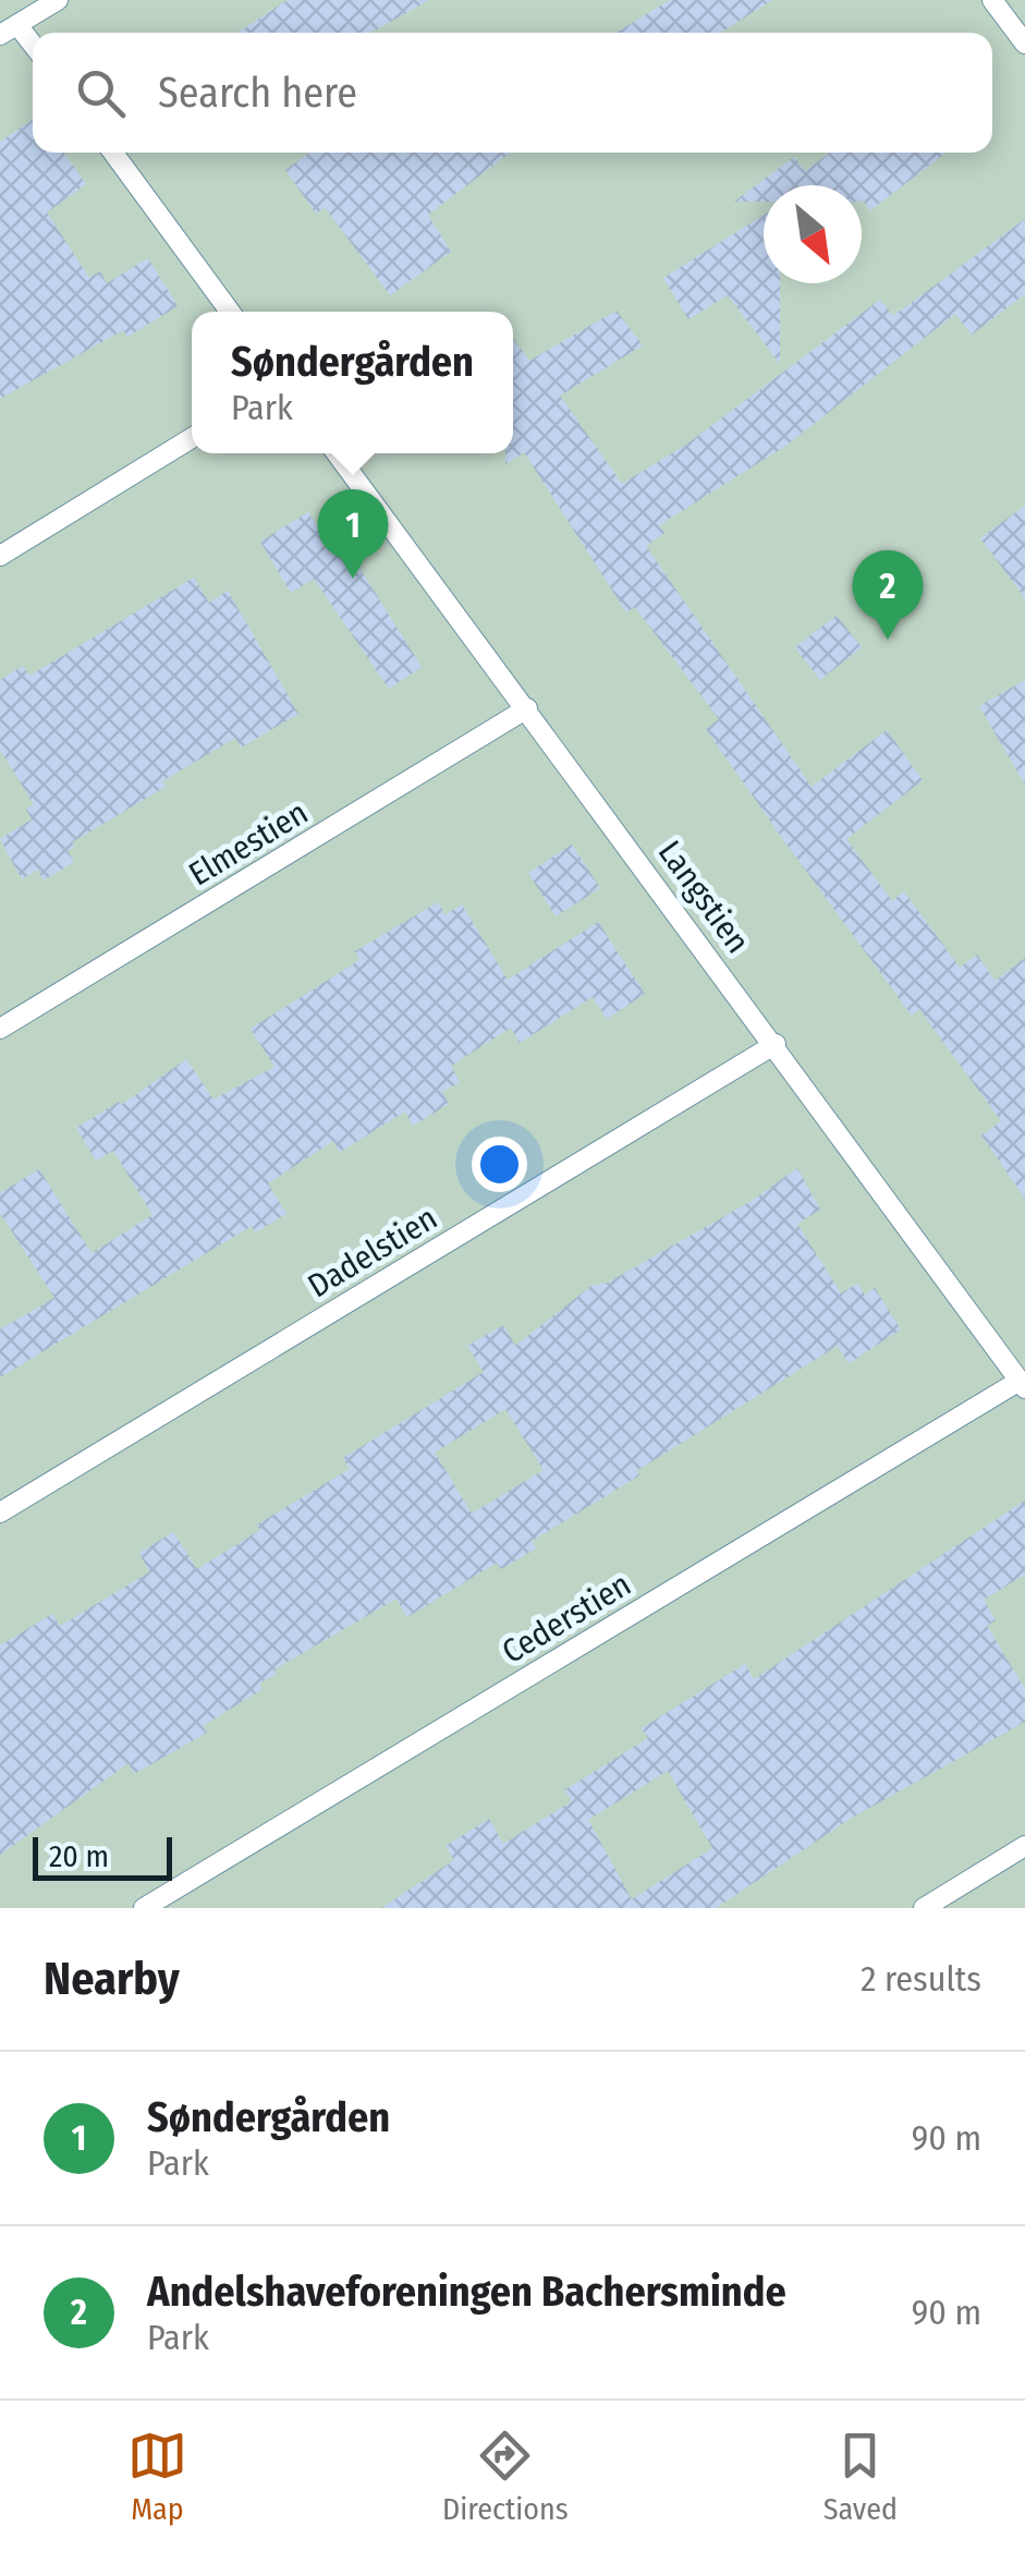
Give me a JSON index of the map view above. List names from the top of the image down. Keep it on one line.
{"streets":{"lane":["Elmestien","Langstien","Dadelstien","Cederstien"]},"crossings":[["Elmestien","Langstien"],["Langstien","Dadelstien"],["Langstien","Cederstien"]],"scale_bar":"20 m","north":"bottom right","page":{"search":"Search here","popup":["Søndergården","Park"],"pins":["1","2"],"scale":"20 m","heading":["Nearby","2 results"],"list":[{"mark":"1","name":"Søndergården","note":"Park","value":"90 m"},{"mark":"2","name":"Andelshaveforeningen Bachersminde","note":"Park","value":"90 m"}],"nav":["Map","Directions","Saved"]}}
